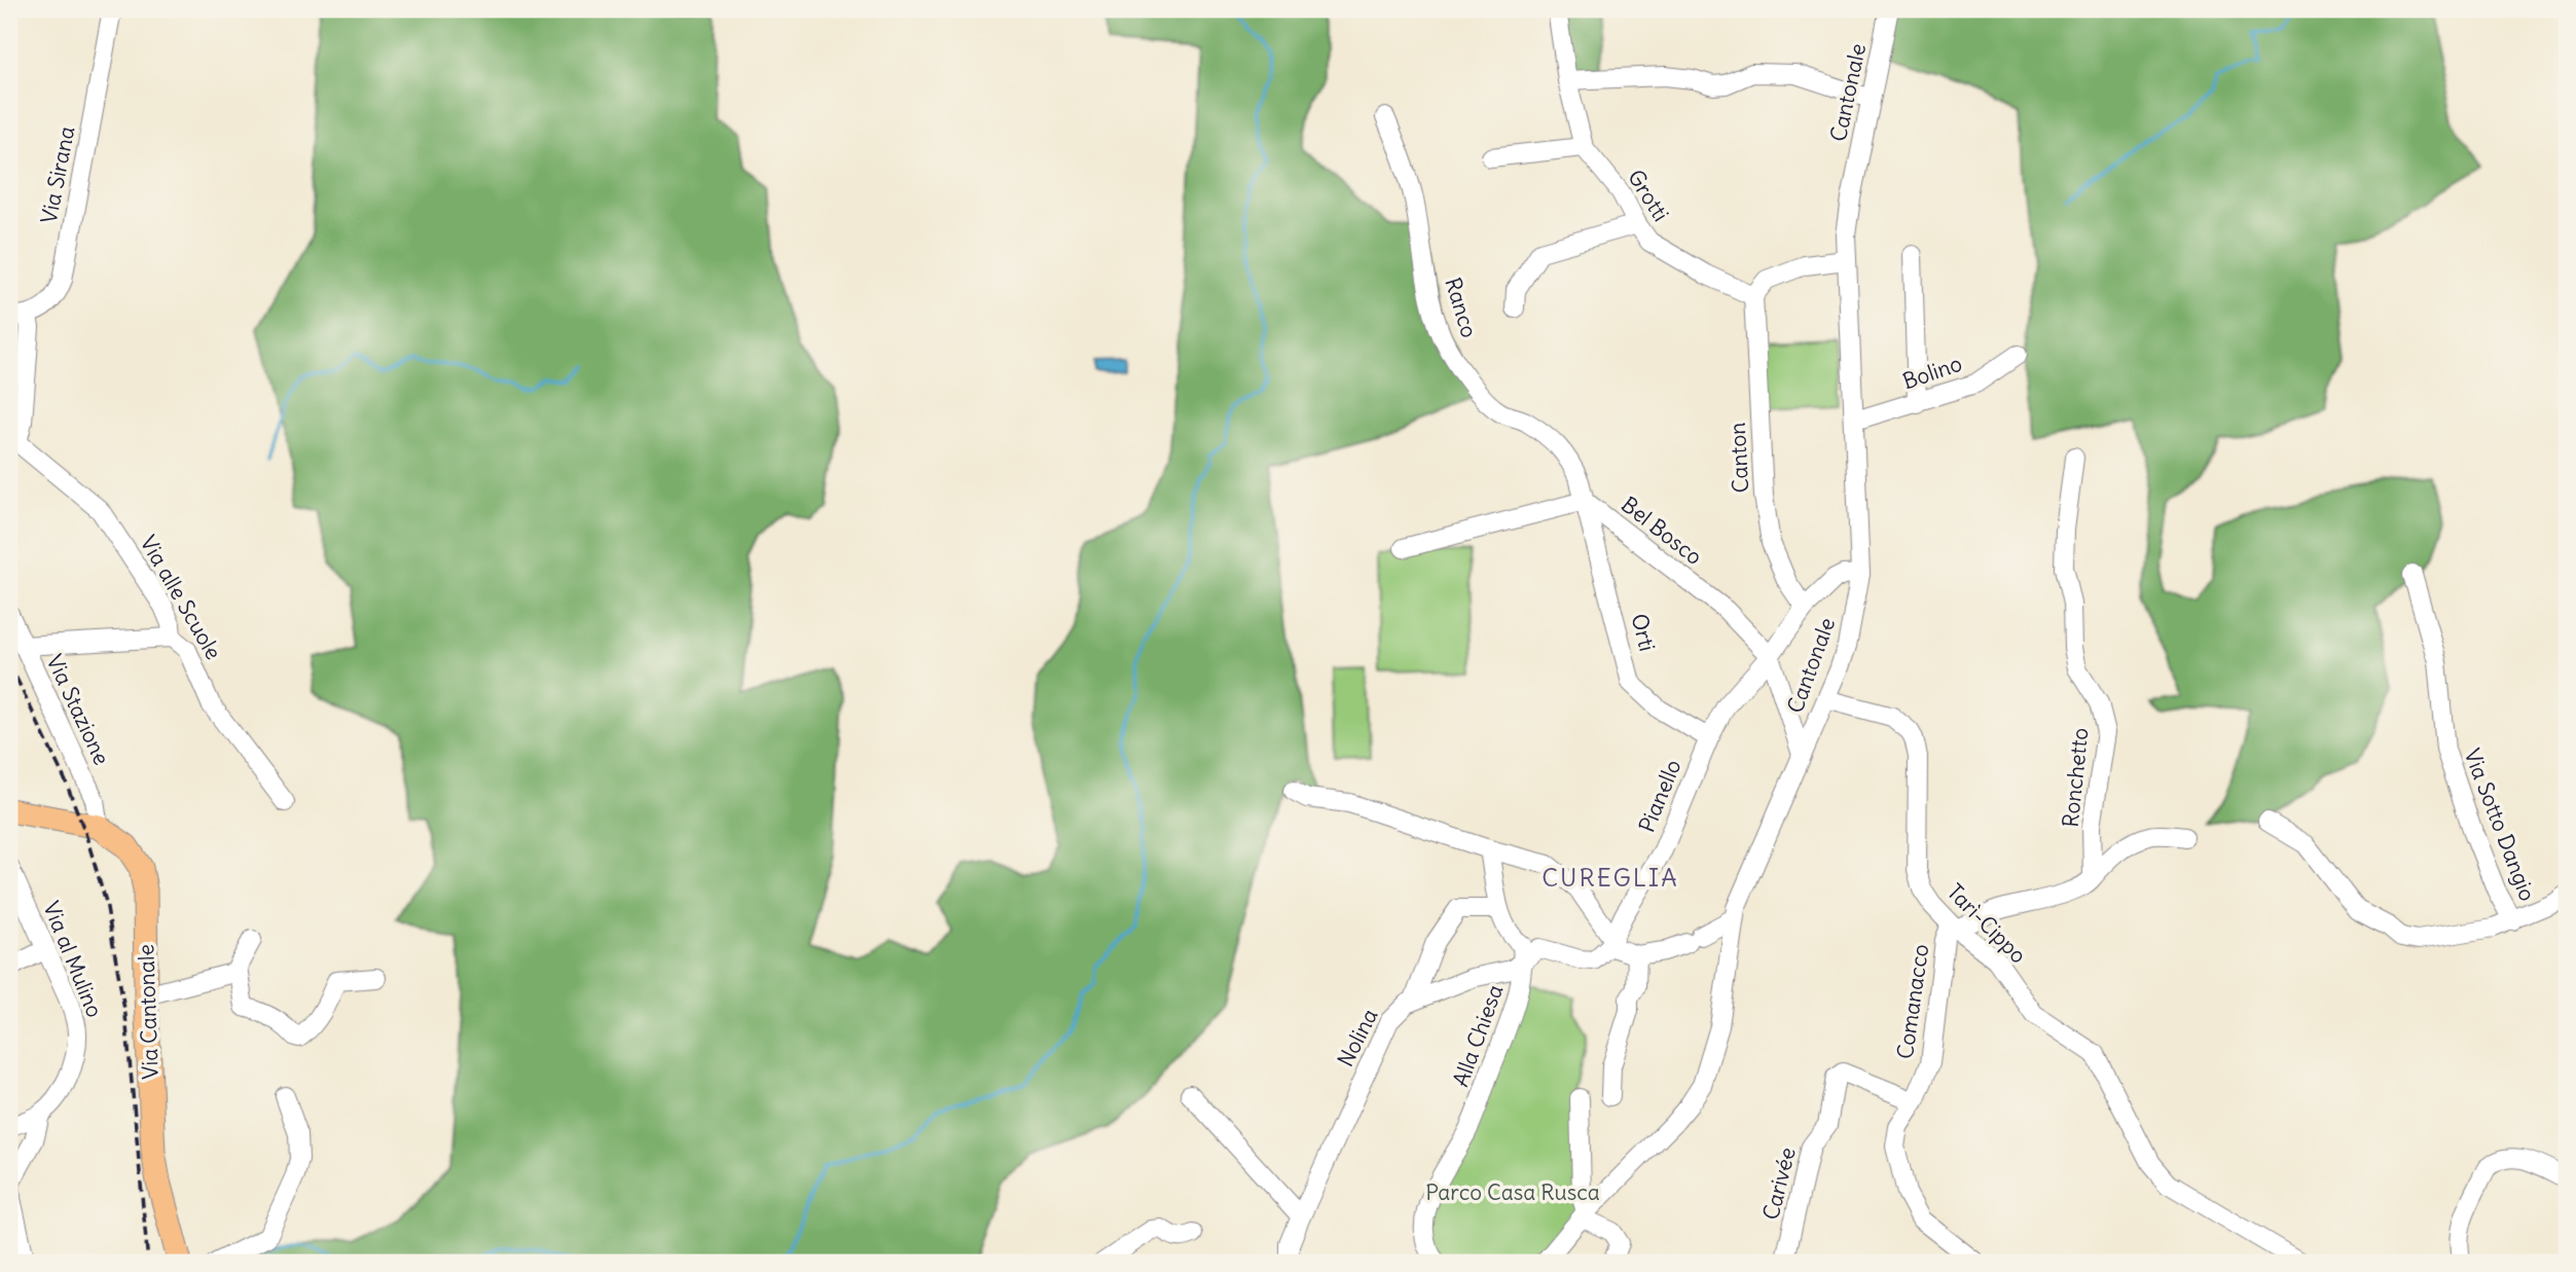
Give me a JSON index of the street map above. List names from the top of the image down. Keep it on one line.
{"streets":{"main road":["Via Cantonale"],"street":["Cantonale","Via Sirana","Grotti","Ranco","Bolino","Canton","Bel Bosco","Via alle Scuole","Orti","Via Stazione","Ronchetto","Pianello","Via Sotto Dangio","Tarì-Cippo","Via al Mulino","Comanacco","Alla Chiesa","Nolina","Carivée"]},"crossings":[["Cantonale","Bolino"],["Cantonale","Bel Bosco"],["Cantonale","Pianello"],["Cantonale","Tarì-Cippo"],["Grotti","Canton"],["Ranco","Bel Bosco"],["Ranco","Orti"],["Canton","Pianello"],["Bel Bosco","Orti"],["Bel Bosco","Pianello"],["Orti","Pianello"],["Via Stazione","Via Cantonale"],["Pianello","Nolina"],["Tarì-Cippo","Comanacco"],["Comanacco","Carivée"],["Alla Chiesa","Nolina"]],"districts":["CUREGLIA"],"parks":["Parco Casa Rusca"]}
